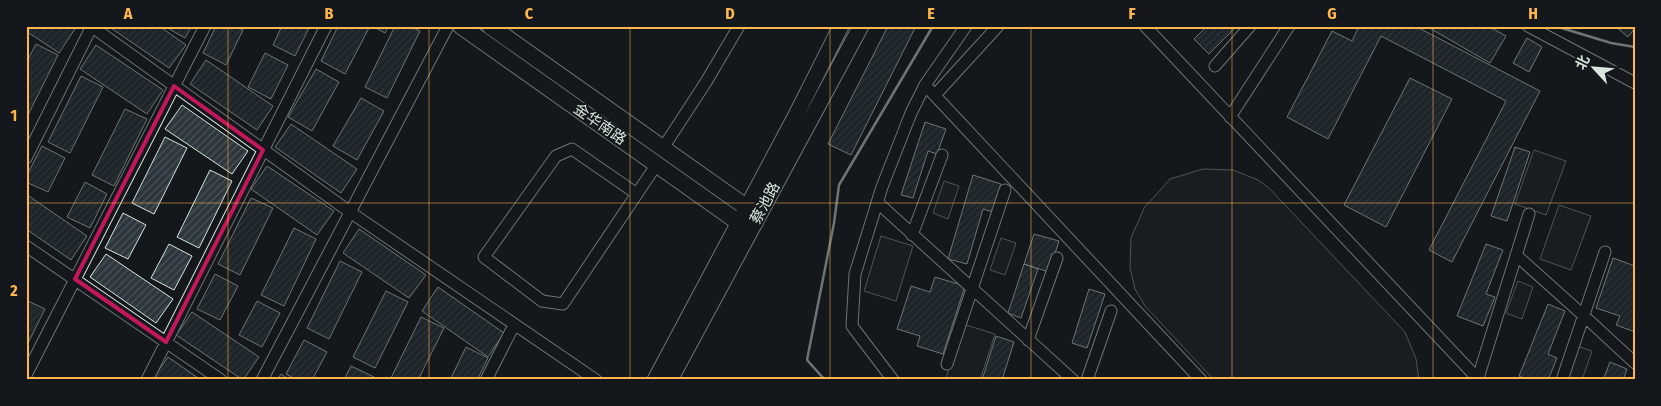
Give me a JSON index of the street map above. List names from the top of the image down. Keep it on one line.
{"streets":{"main road":["金华南路"],"street":["蔡池路"]},"crossings":[["金华南路","蔡池路"]],"north":"top left","grid":{"columns":["A","B","C","D","E","F","G","H"],"rows":["1","2"]}}
